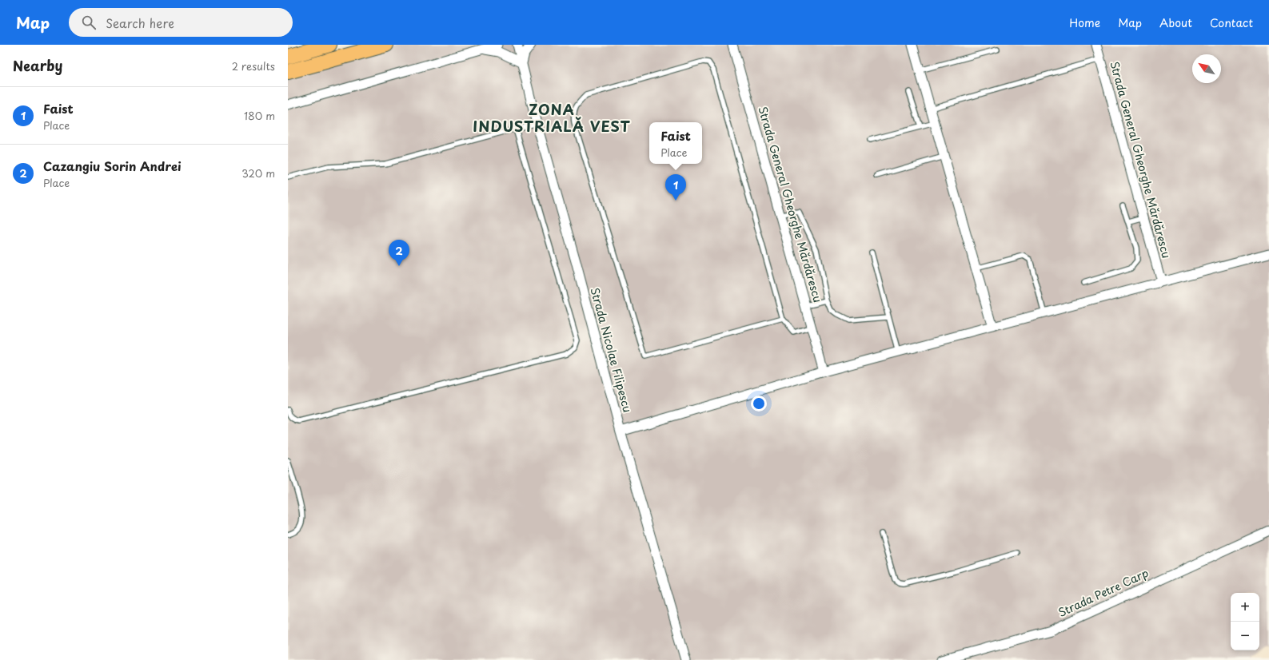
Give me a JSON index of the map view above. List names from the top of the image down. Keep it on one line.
{"streets":{"street":["Strada General Gheorghe Mărdărescu","Strada Nicolae Filipescu","Strada Petre Carp"]},"districts":["ZONA INDUSTRIALĂ VEST"],"north":"top left","page":{"header":"Map","search":"Search here","nav":["Home","Map","About","Contact"],"heading":["Nearby","2 results"],"list":[{"mark":"1","name":"Faist","note":"Place","value":"180 m"},{"mark":"2","name":"Cazangiu Sorin Andrei","note":"Place","value":"320 m"}],"popup":["Faist","Place"],"pins":["1","2"],"map_buttons":["+","−"]}}
